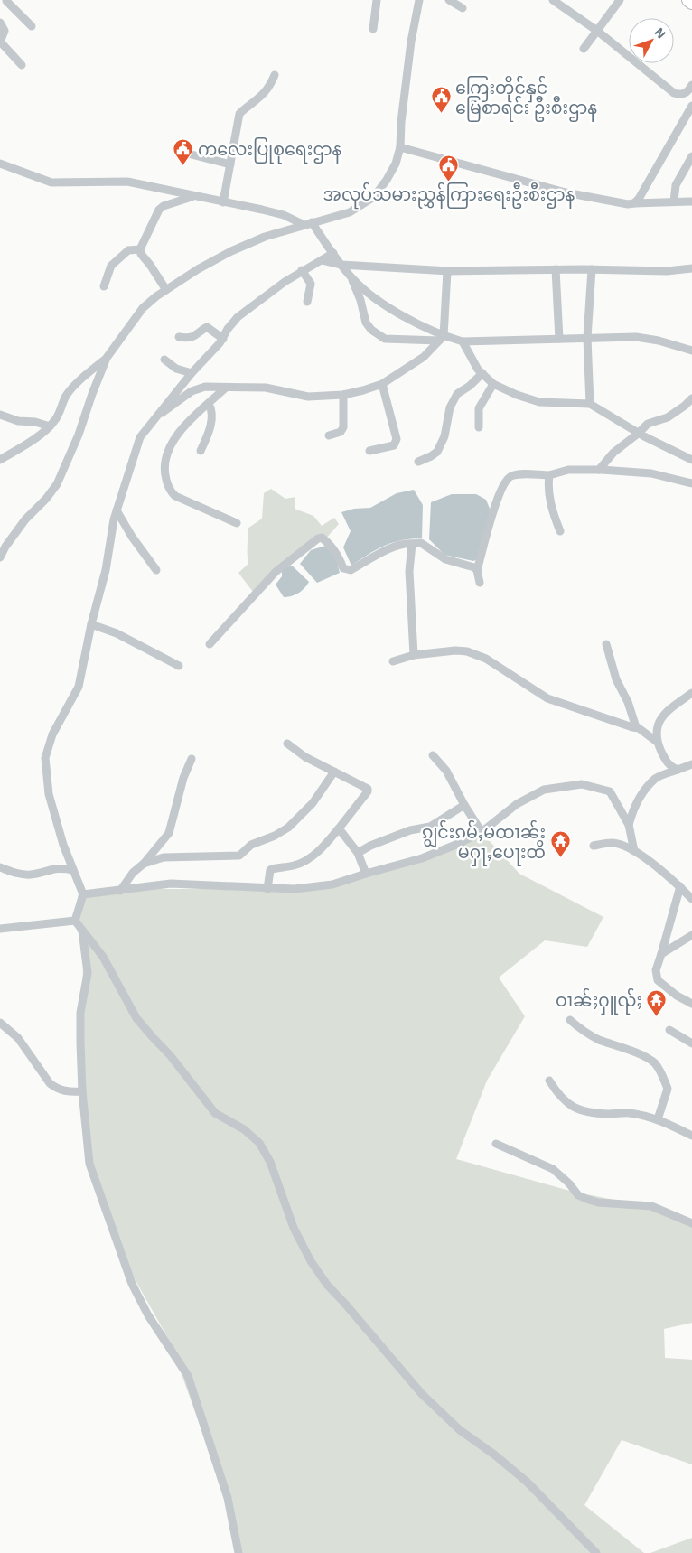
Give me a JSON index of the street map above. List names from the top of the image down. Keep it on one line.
{"places":{"public building":["ကြေးတိုင်နှင့် မြေစာရင်း ဦးစီးဌာန","ကလေးပြုစုရေးဌာန","အလုပ်သမားညွှန်ကြားရေးဦးစီးဌာန"],"temple":["ၵျွင်းၵမ်ႇမထၢၼ်း မႁႃႇပေႃးထိ","ဝၢၼ်ႈႁူၺ်ႈ"]},"north":"top right"}
